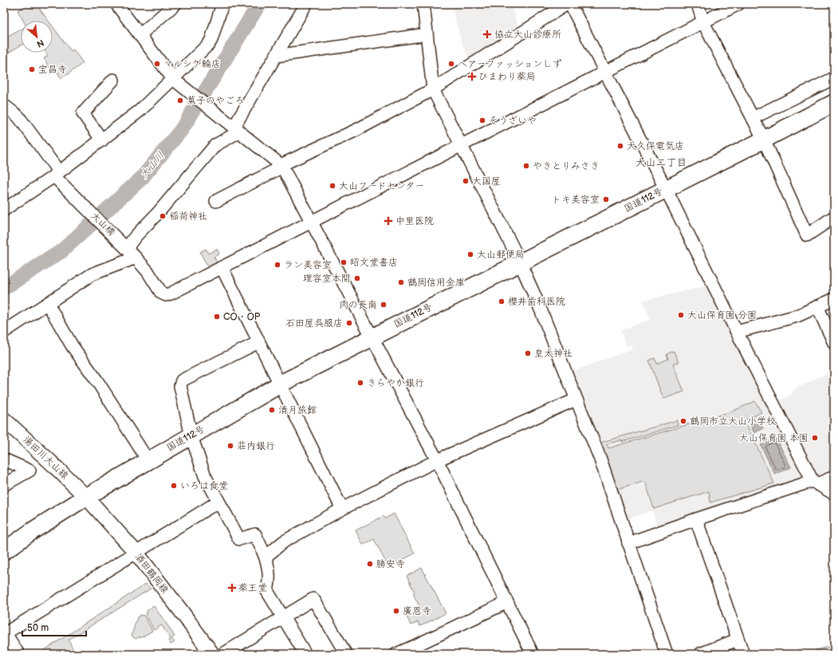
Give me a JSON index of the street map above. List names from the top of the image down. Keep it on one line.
{"streets":{"highway":["国道112号"],"main road":["湯田川大山線","酒田鶴岡線"],"street":["大山橋"]},"crossings":[["国道112号","湯田川大山線"],["国道112号","酒田鶴岡線"],["湯田川大山線","酒田鶴岡線"]],"districts":["大山二丁目"],"water":["大山川"],"places":{"health":["協立大山診療所","ひまわり薬局","中里医院","薬王堂"],"other":["マルシゲ輪店","ヘアーファッションしず","宝昌寺","菓子のやごろ","そうざいや","大久保電気店","やきとりみさき","大国屋","大山フードセンター","トキ美容室","稲荷神社","大山郵便局","昭文堂書店","ラン美容室","理容室本間","鶴岡信用金庫","櫻井歯科医院","肉の長南","大山保育園 分園","CO・OP","石田屋呉服店","皇太神社","きらやか銀行","清月旅館","鶴岡市立大山小学校","大山保育園 本園","荘内銀行","いろは食堂","勝安寺","廣恩寺"]},"scale_bar":"50 m","north":"bottom right"}
